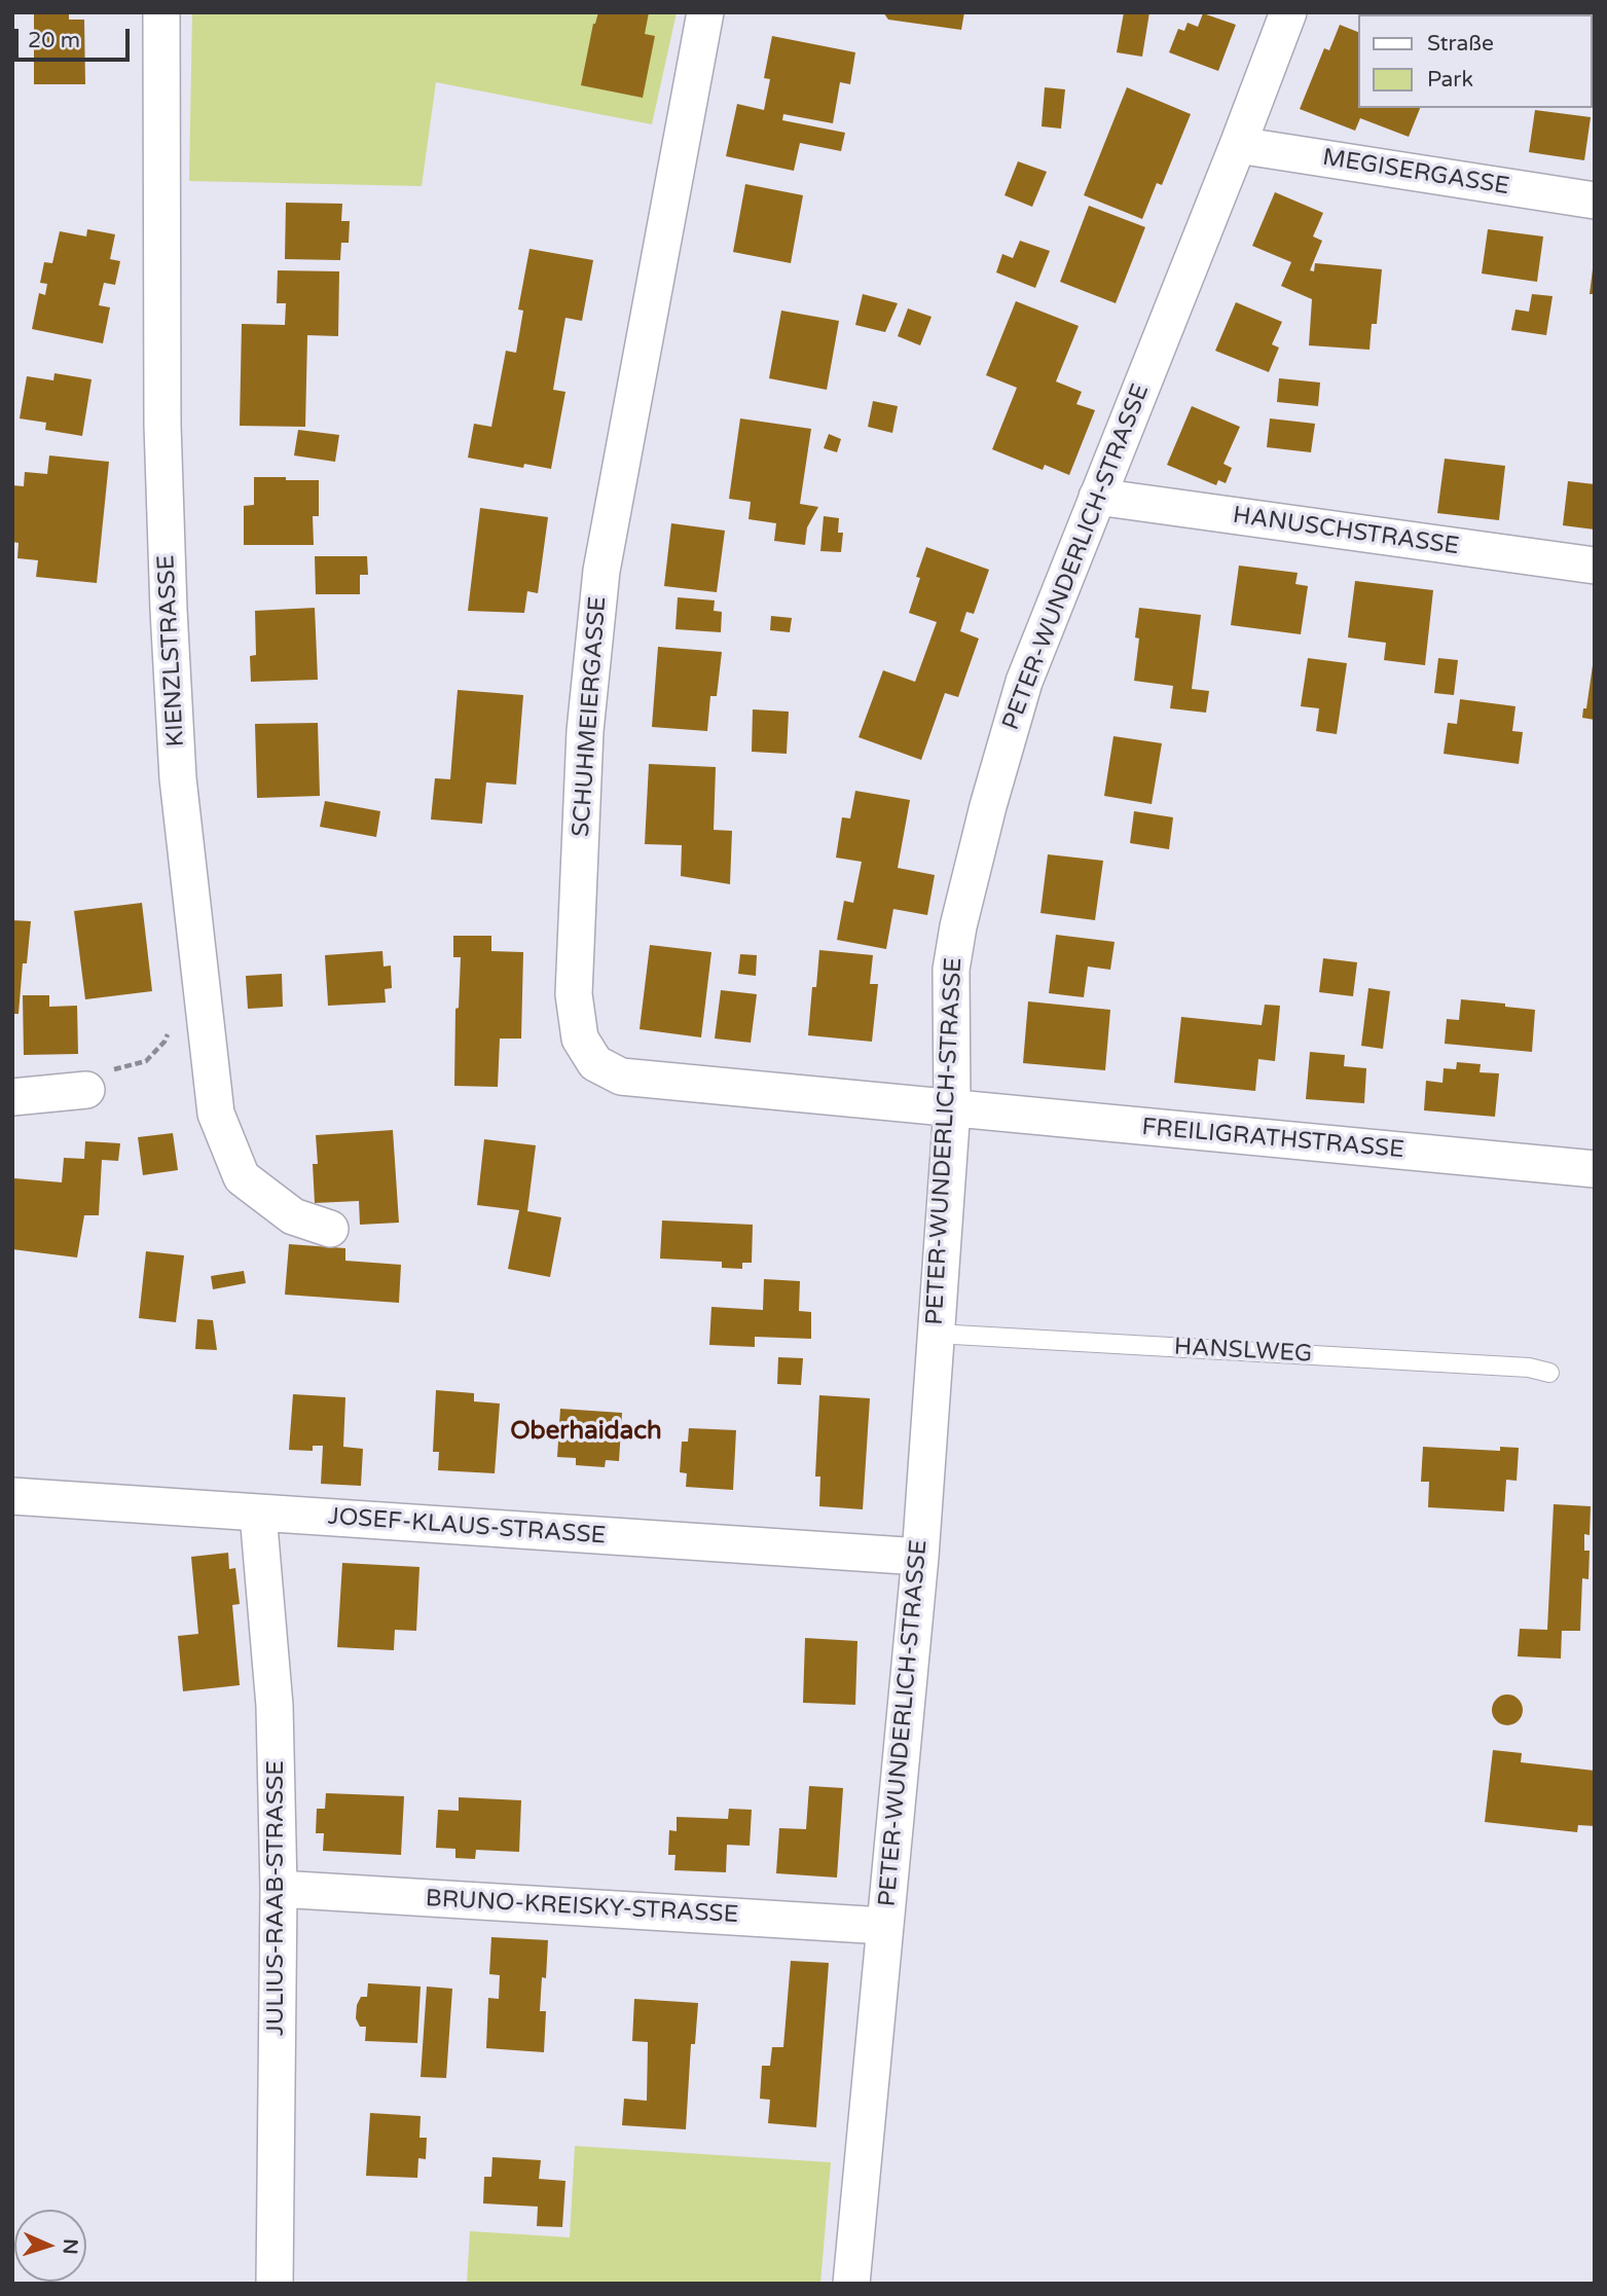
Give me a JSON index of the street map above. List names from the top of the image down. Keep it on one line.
{"streets":{"street":["MEGISERGASSE","HANUSCHSTRASSE","PETER-WUNDERLICH-STRASSE","KIENZLSTRASSE","SCHUHMEIERGASSE","FREILIGRATHSTRASSE","JOSEF-KLAUS-STRASSE","JULIUS-RAAB-STRASSE","BRUNO-KREISKY-STRASSE"],"lane":["HANSLWEG"]},"crossings":[["MEGISERGASSE","PETER-WUNDERLICH-STRASSE"],["HANUSCHSTRASSE","PETER-WUNDERLICH-STRASSE"],["PETER-WUNDERLICH-STRASSE","SCHUHMEIERGASSE"],["PETER-WUNDERLICH-STRASSE","FREILIGRATHSTRASSE"],["PETER-WUNDERLICH-STRASSE","HANSLWEG"],["PETER-WUNDERLICH-STRASSE","JOSEF-KLAUS-STRASSE"],["PETER-WUNDERLICH-STRASSE","BRUNO-KREISKY-STRASSE"],["SCHUHMEIERGASSE","FREILIGRATHSTRASSE"],["JOSEF-KLAUS-STRASSE","JULIUS-RAAB-STRASSE"],["JULIUS-RAAB-STRASSE","BRUNO-KREISKY-STRASSE"]],"districts":["Oberhaidach"],"legend":["Straße","Park"],"scale_bar":"20 m","north":"right"}
